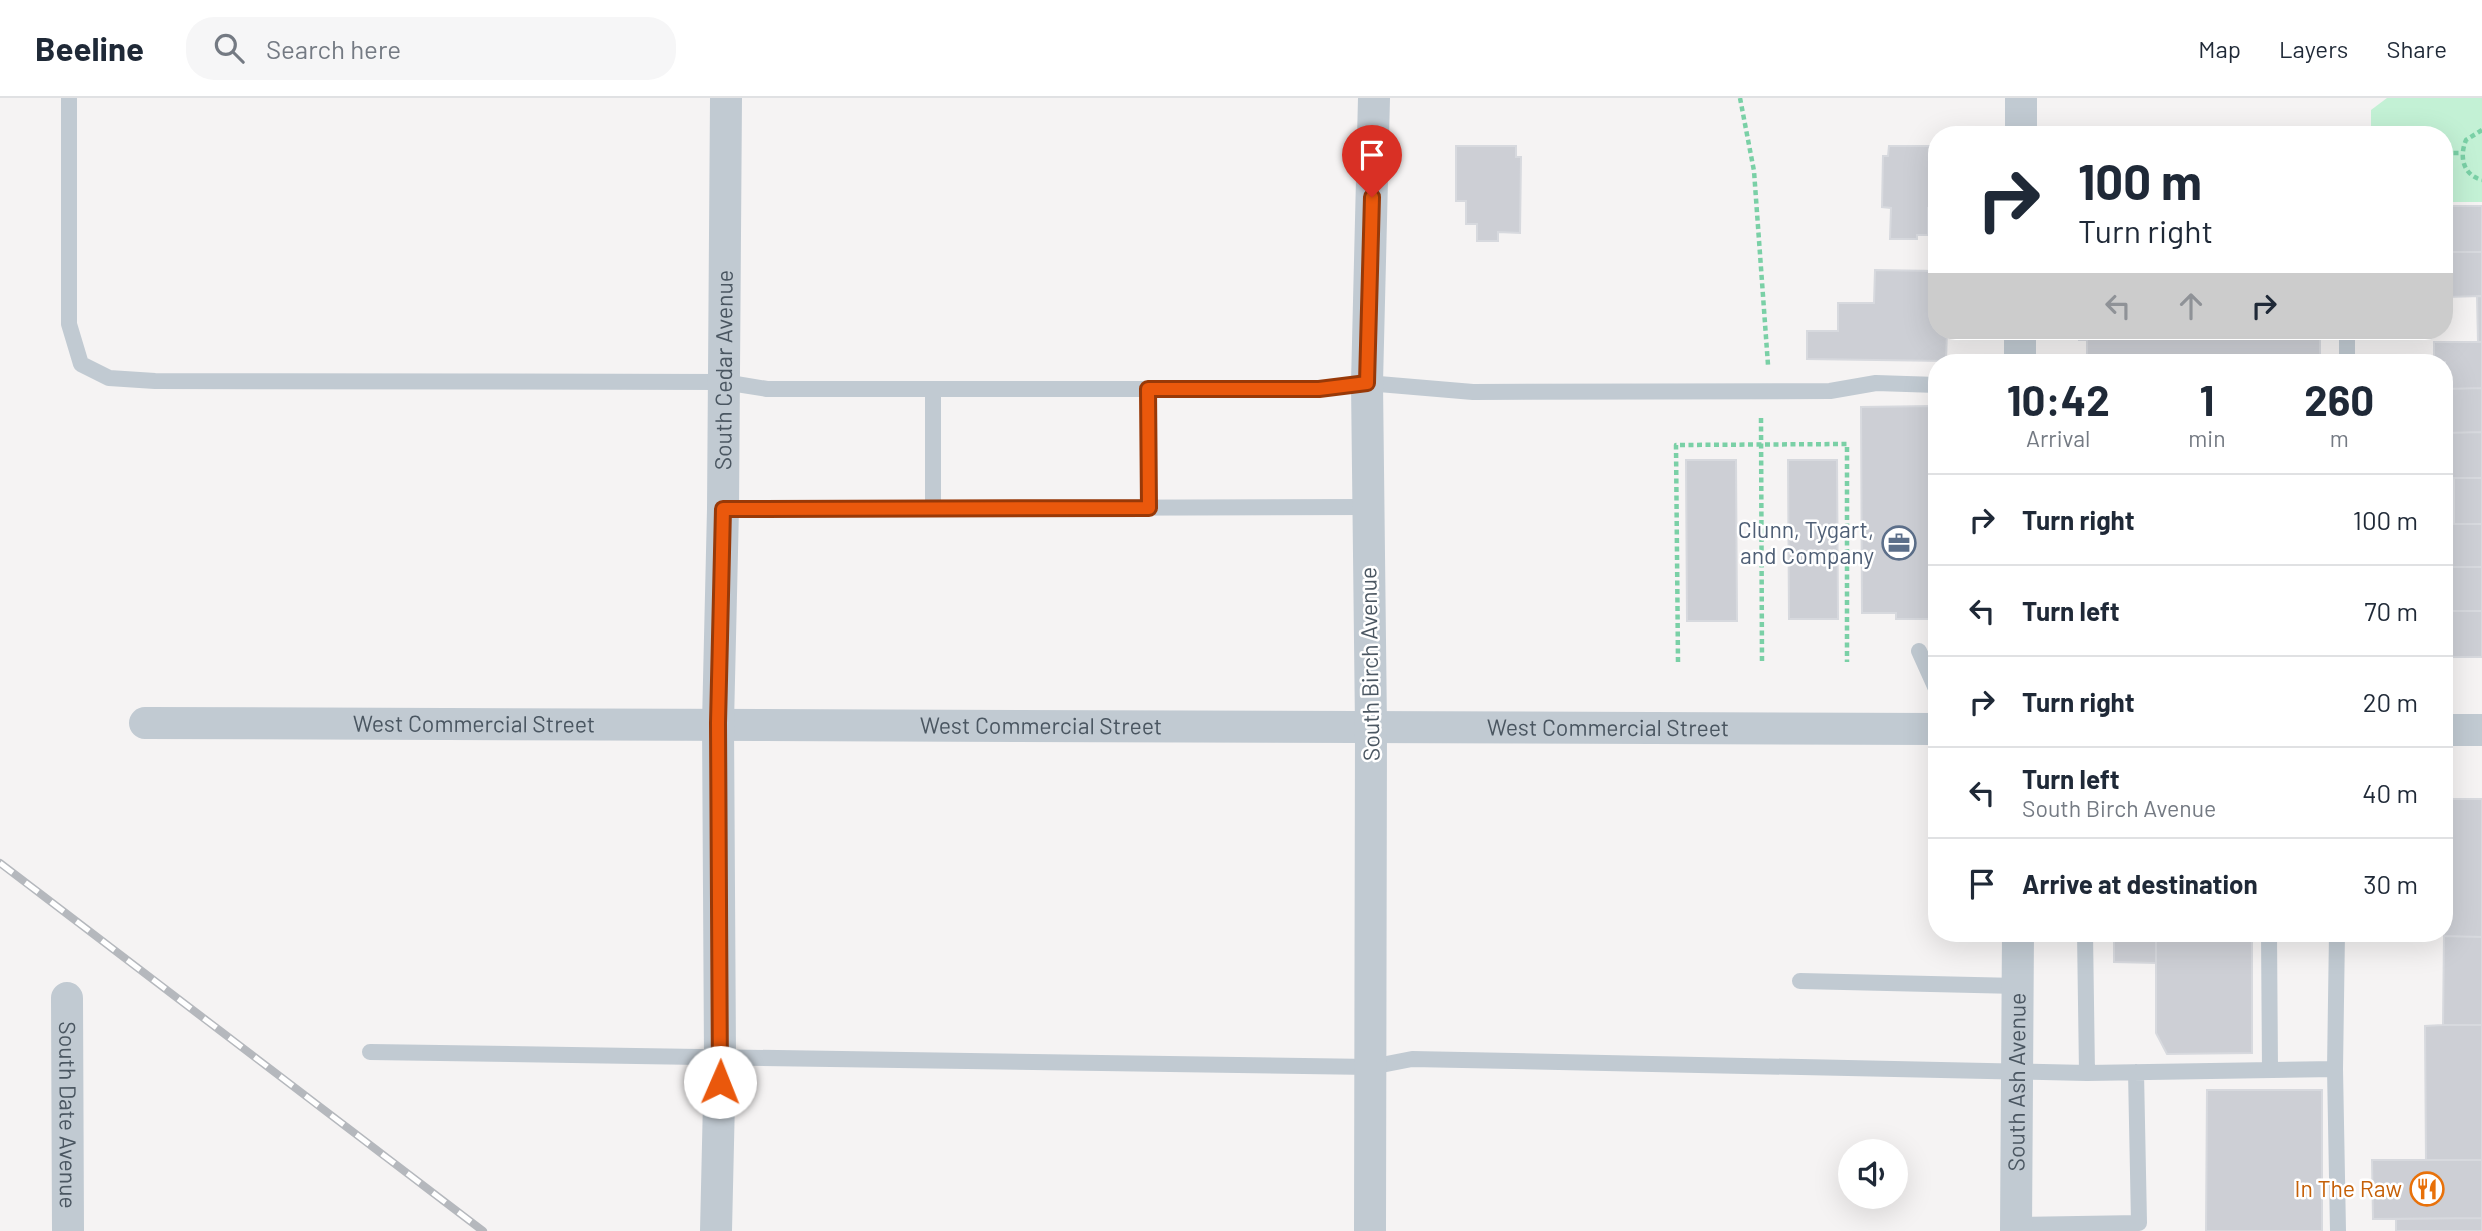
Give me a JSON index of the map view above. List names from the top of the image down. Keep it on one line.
{"streets":{"street":["South Cedar Avenue","South Birch Avenue","West Commercial Street","South Ash Avenue","South Date Avenue"]},"crossings":[["South Cedar Avenue","West Commercial Street"],["South Birch Avenue","West Commercial Street"]],"places":{"office":["Clunn, Tygart, and Company"],"restaurant":["In The Raw"]},"page":{"header":"Beeline","search":"Search here","nav":["Map","Layers","Share"],"turn":["100 m","Turn right"],"eta":["10:42","Arrival","1","min","260","m"],"list":[{"name":"Turn right","value":"100 m"},{"name":"Turn left","value":"70 m"},{"name":"Turn right","value":"20 m"},{"name":"Turn left","note":"South Birch Avenue","value":"40 m"},{"name":"Arrive at destination","value":"30 m"}]}}
